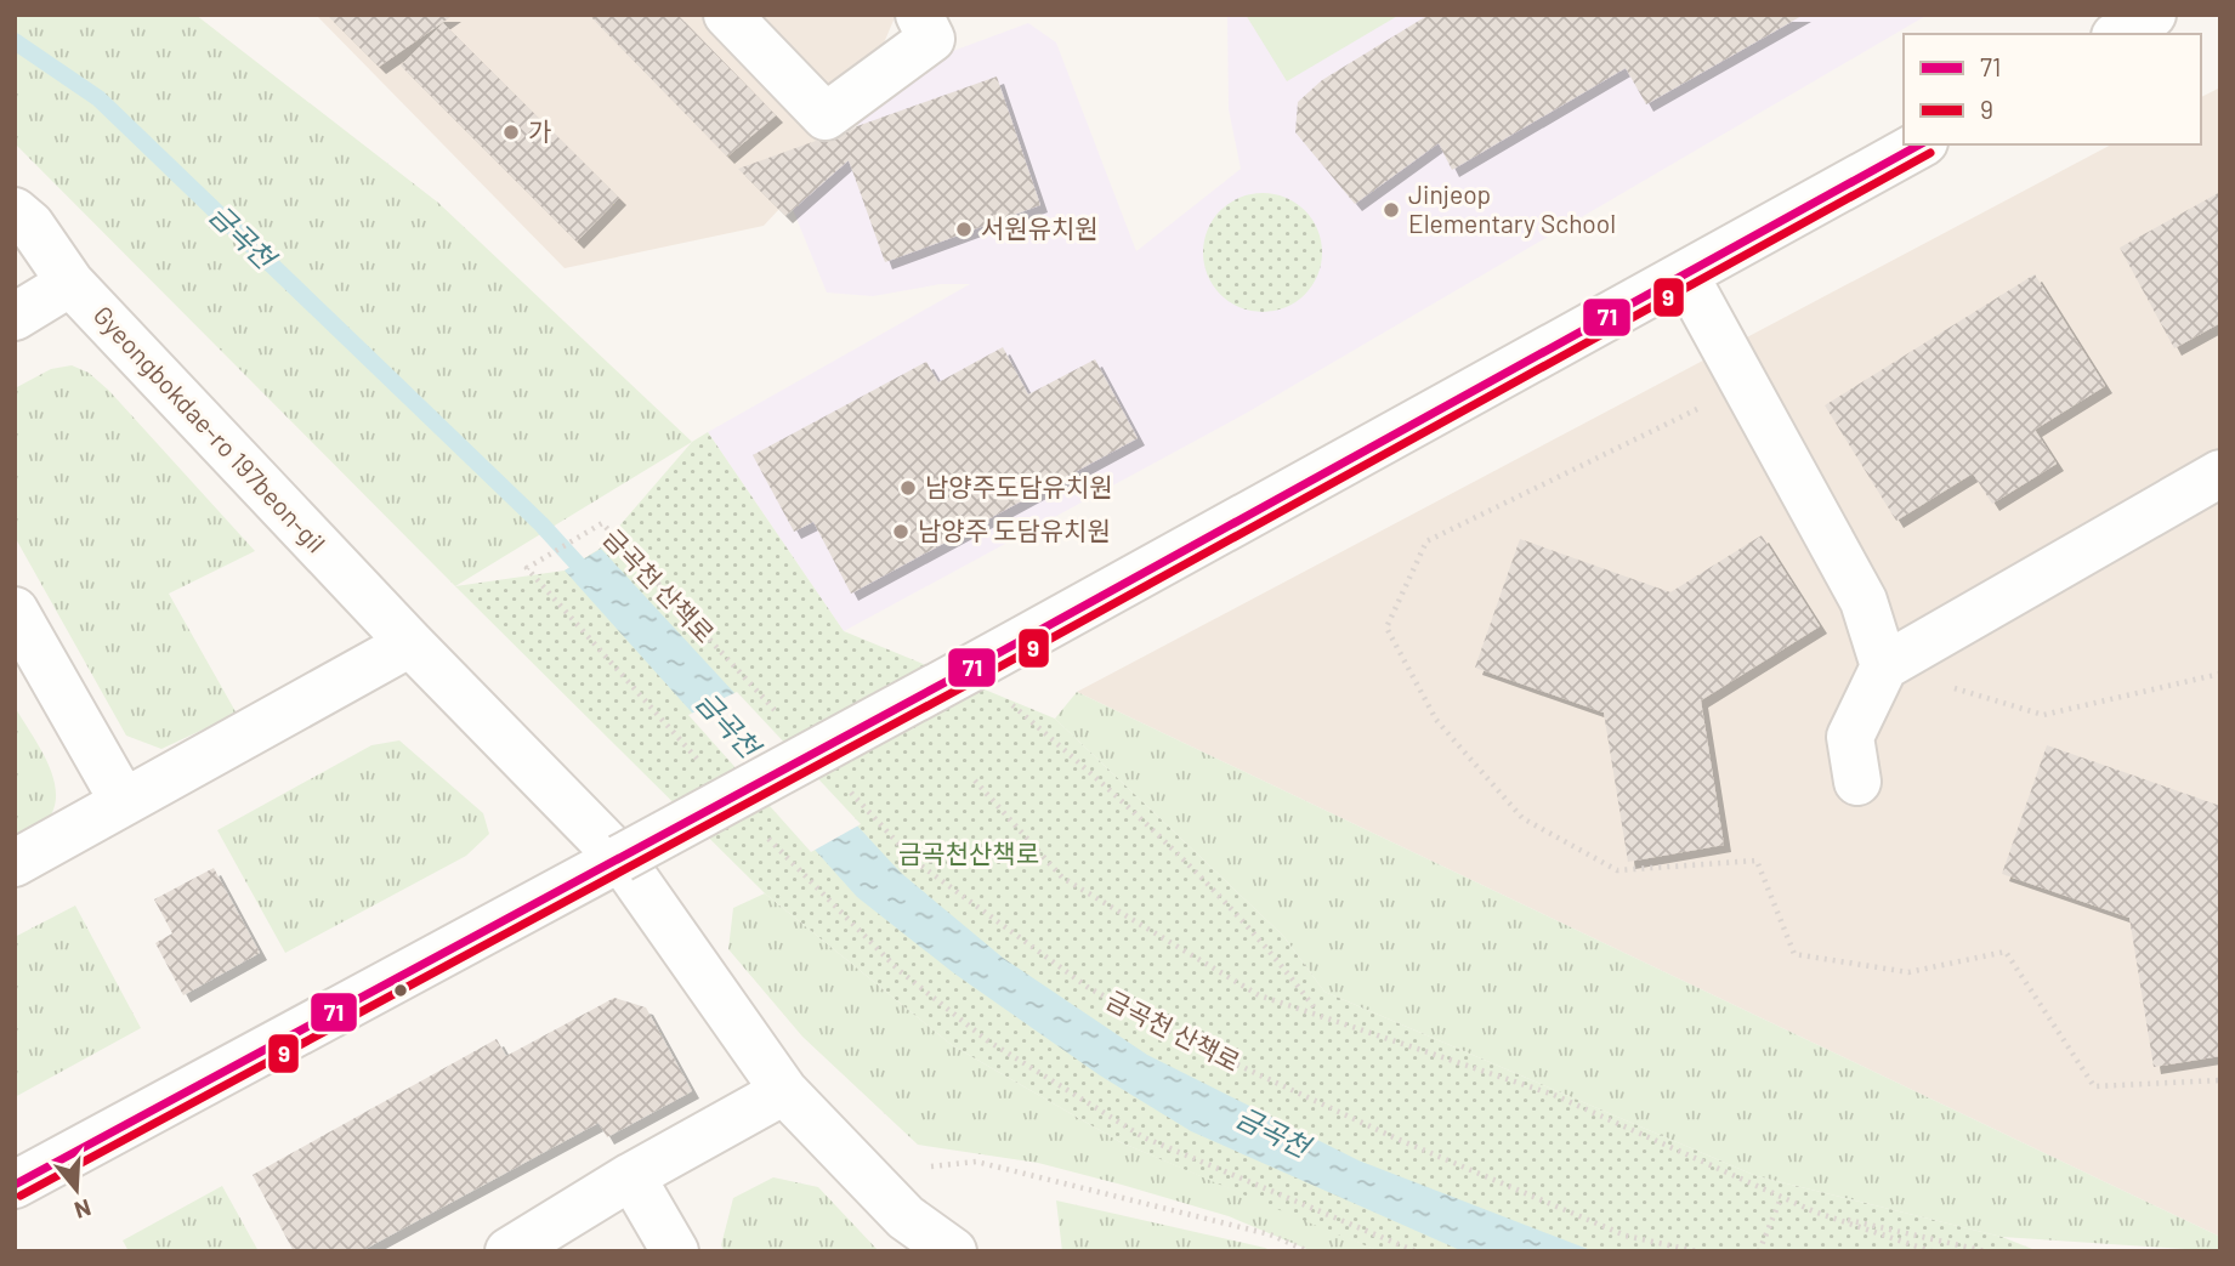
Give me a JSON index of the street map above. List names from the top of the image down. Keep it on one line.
{"streets":{"street":["Gyeongbokdae-ro 197beon-gil"],"path":["금곡천 산책로"]},"water":["금곡천"],"parks":["금곡천산책로"],"places":["가","Jinjeop Elementary School","서원유치원","남양주도담유치원","남양주 도담유치원"],"lines":["transit line 71","transit line 9"],"legend":["71","9"],"north":"bottom"}
